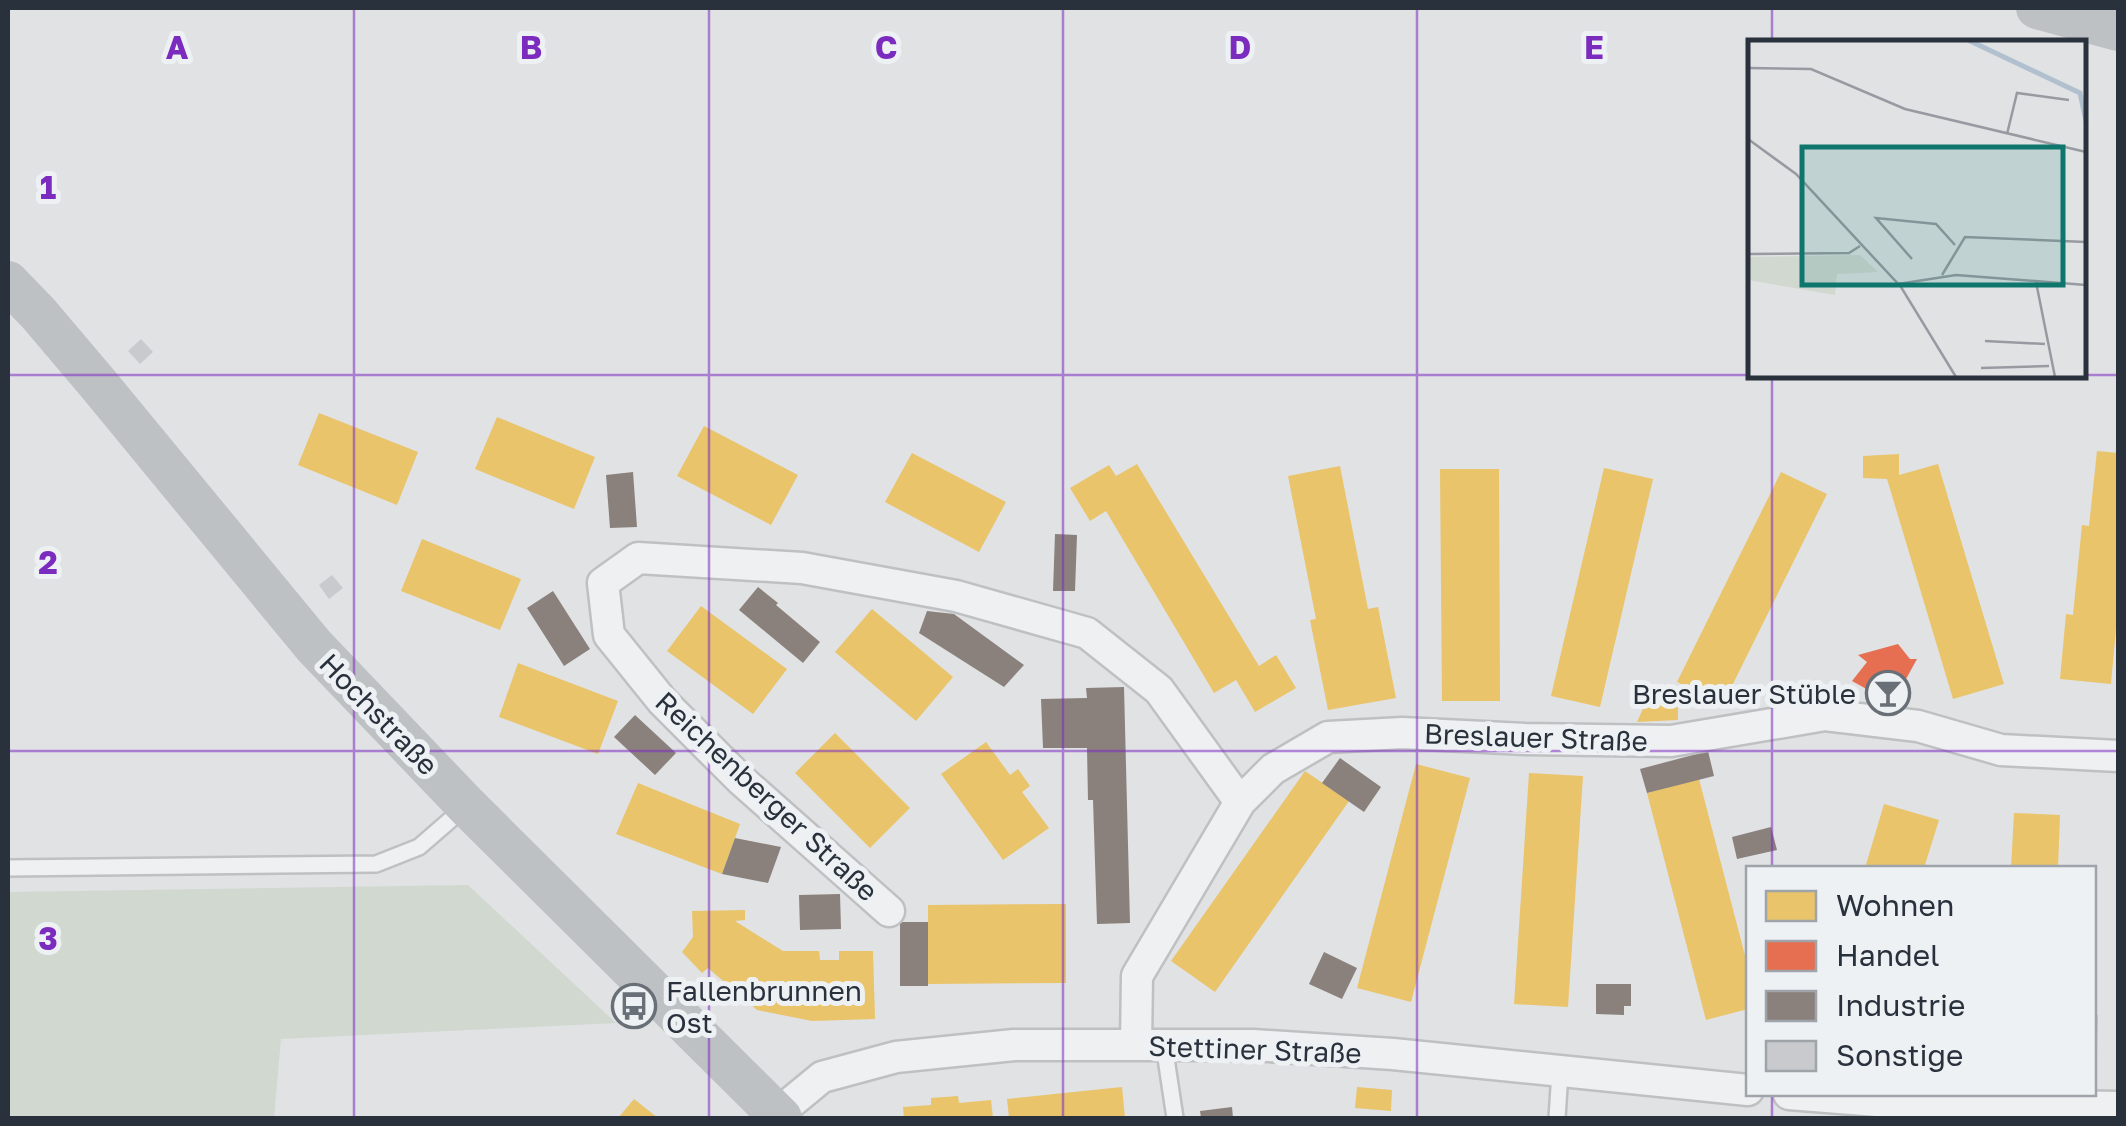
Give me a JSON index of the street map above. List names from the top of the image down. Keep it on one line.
{"streets":{"main road":["Hochstraße"],"street":["Breslauer Straße","Reichenberger Straße","Stettiner Straße"]},"crossings":[["Hochstraße","Stettiner Straße"],["Breslauer Straße","Reichenberger Straße"],["Breslauer Straße","Stettiner Straße"]],"places":{"bar":["Breslauer Stüble"],"bus stop":["Fallenbrunnen Ost"]},"legend":["Wohnen","Handel","Industrie","Sonstige"],"grid":{"columns":["A","B","C","D","E"],"rows":["1","2","3"]}}
